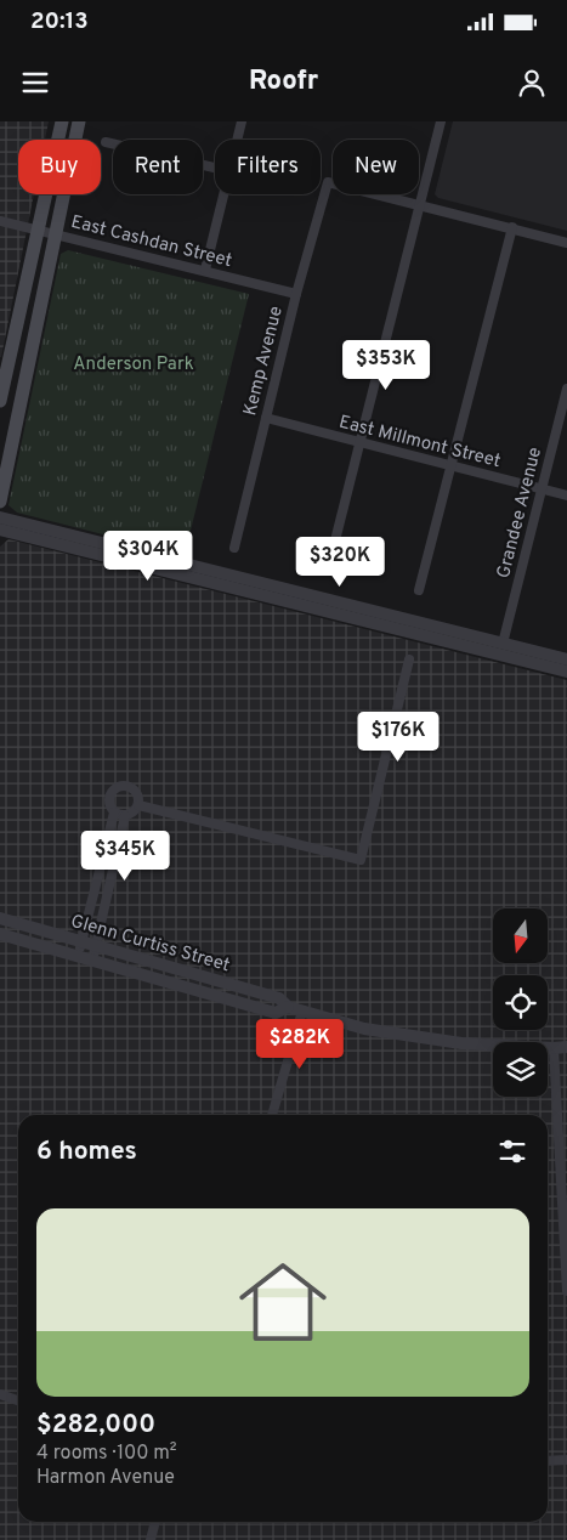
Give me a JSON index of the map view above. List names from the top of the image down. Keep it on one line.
{"streets":{"street":["East Cashdan Street","Kemp Avenue","East Millmont Street","Grandee Avenue","Glenn Curtiss Street"]},"crossings":[["East Cashdan Street","Kemp Avenue"],["Kemp Avenue","East Millmont Street"],["East Millmont Street","Grandee Avenue"]],"parks":["Anderson Park"],"north":"bottom","page":{"status":"20:13","header":"Roofr","chip":["Buy","Rent","Filters","New"],"price":["$353K","$304K","$320K","$176K","$345K","$282K"],"heading":"6 homes","list":[{"name":"$282,000","note":"4 rooms · 100 m² · Harmon Avenue"}]}}
